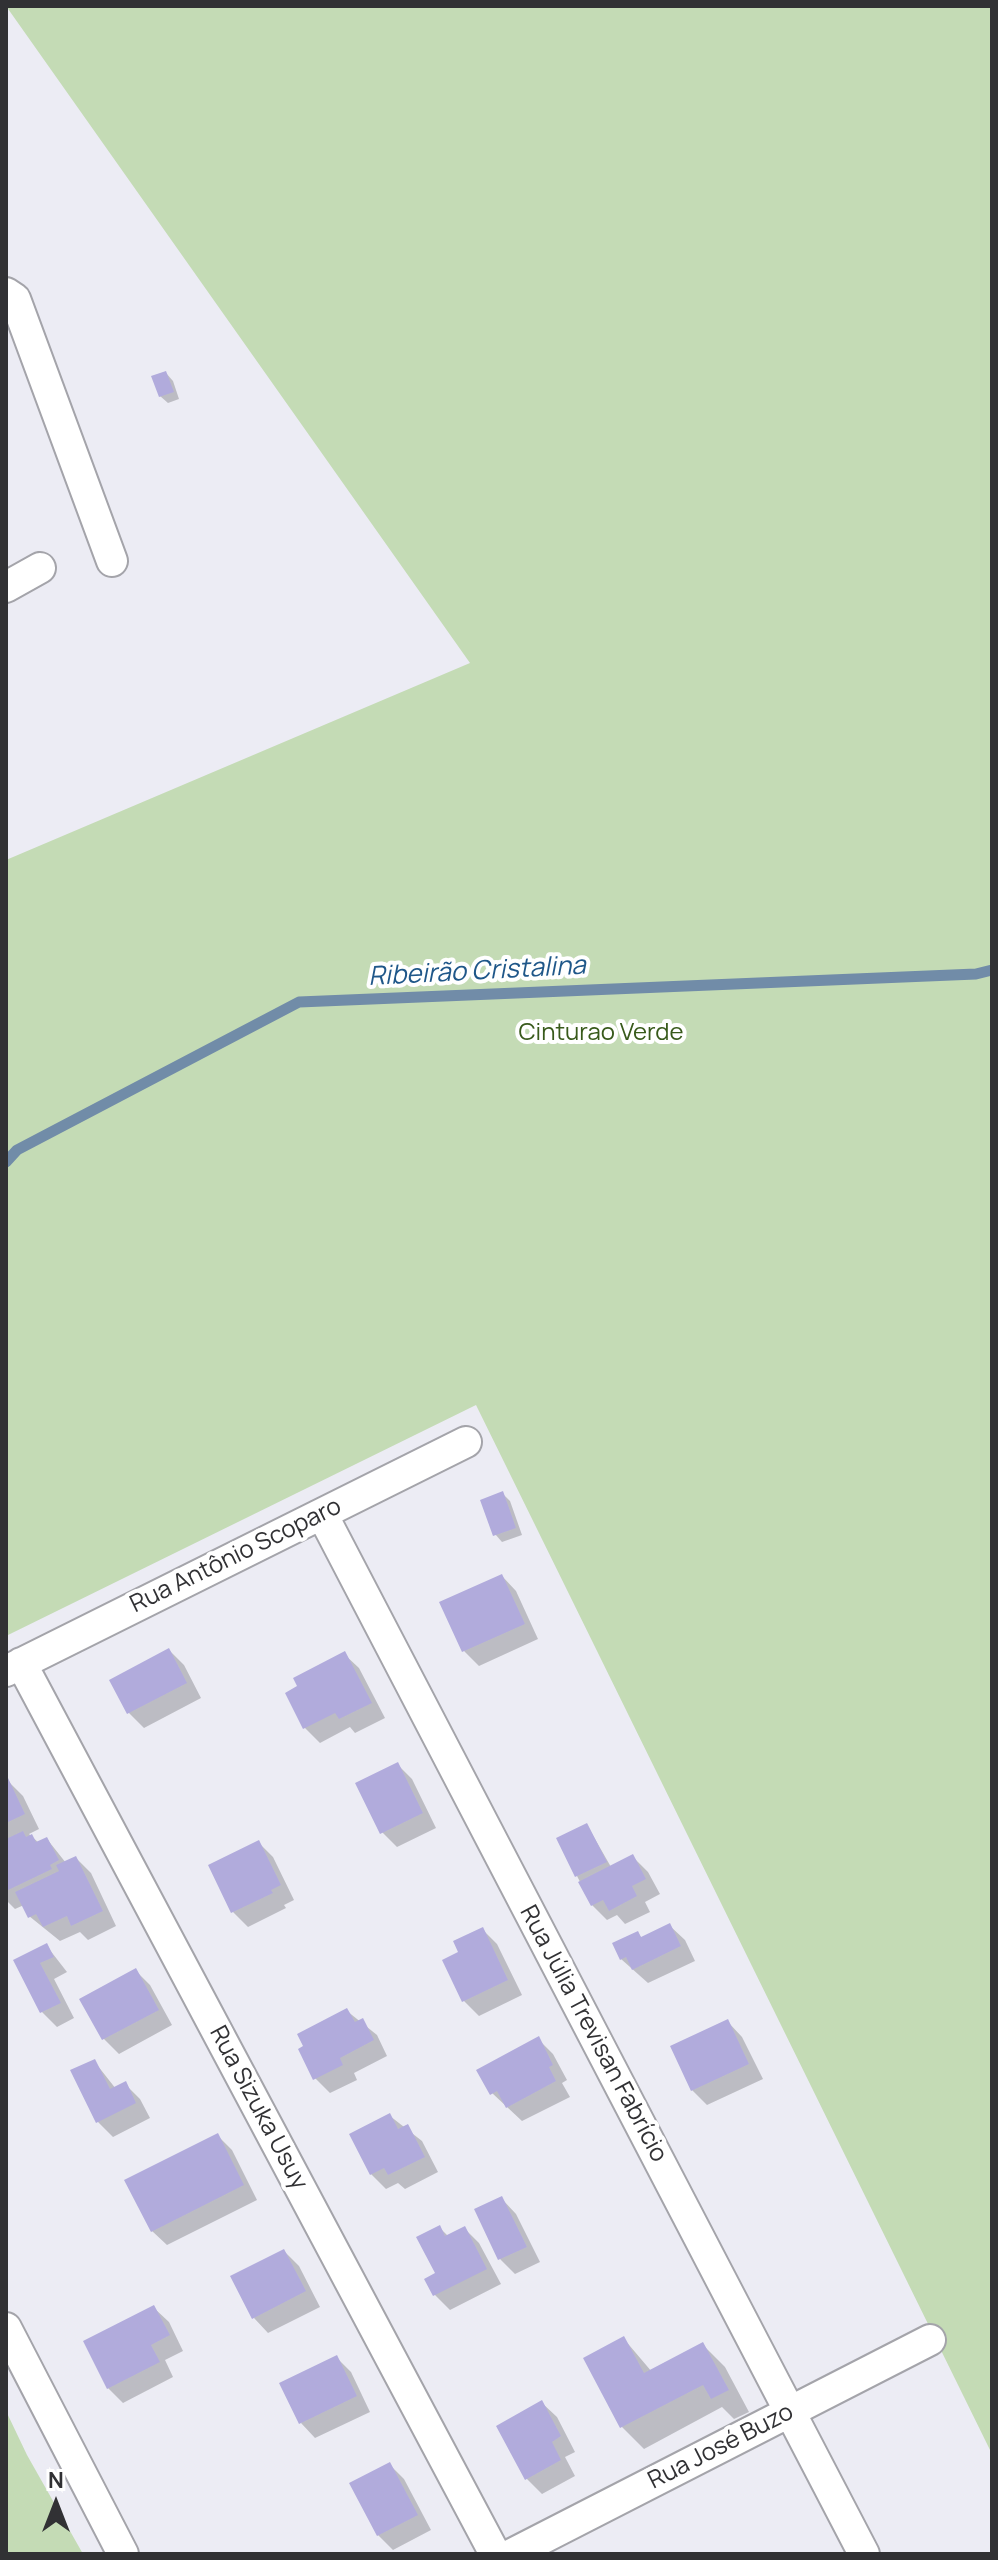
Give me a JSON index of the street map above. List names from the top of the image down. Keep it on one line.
{"streets":{"street":["Rua Antônio Scoparo","Rua Júlia Trevisan Fabrício","Rua Sizuka Usuy","Rua José Buzo"]},"crossings":[["Rua Antônio Scoparo","Rua Júlia Trevisan Fabrício"],["Rua Antônio Scoparo","Rua Sizuka Usuy"],["Rua Júlia Trevisan Fabrício","Rua José Buzo"]],"water":["Ribeirão Cristalina"],"parks":["Cinturao Verde"],"north":"top"}
